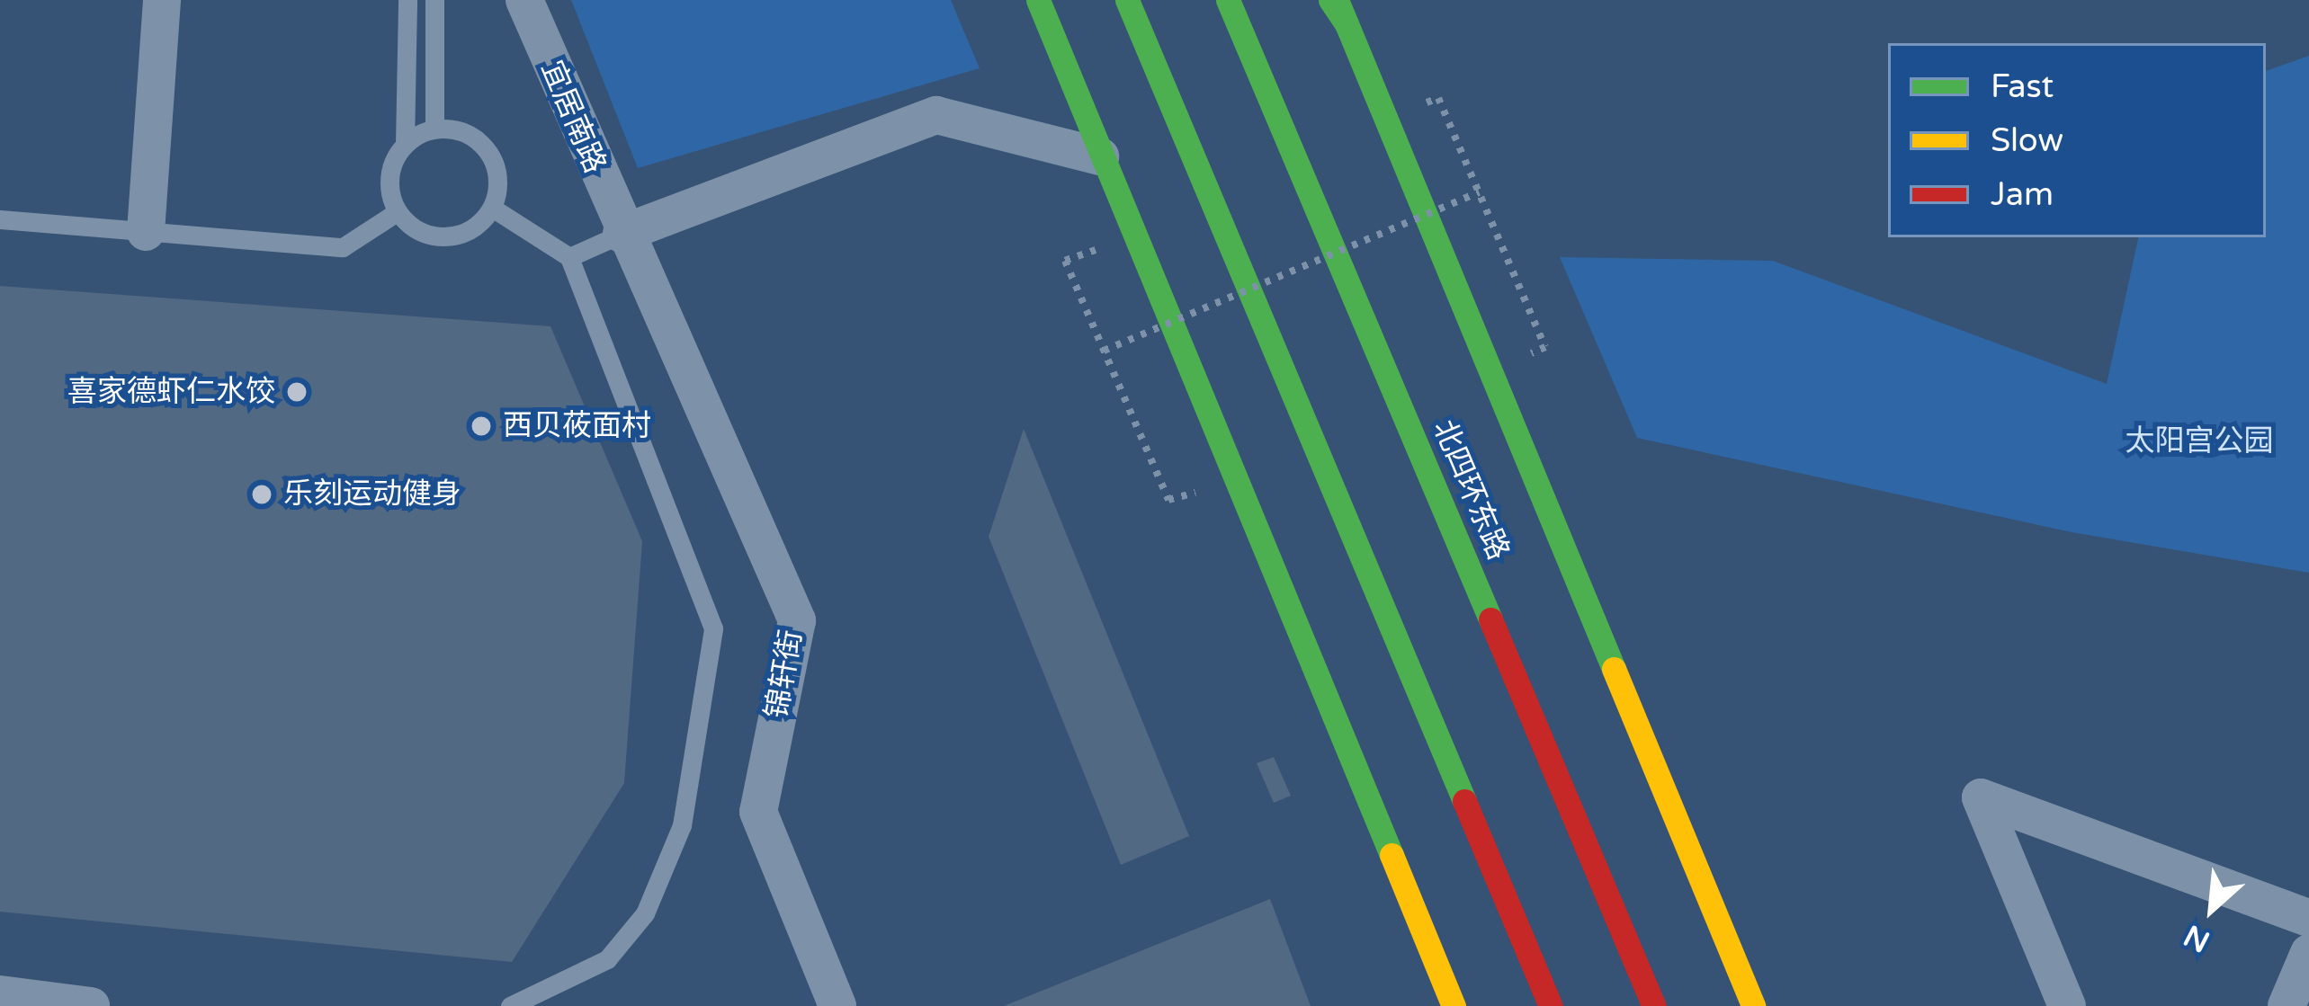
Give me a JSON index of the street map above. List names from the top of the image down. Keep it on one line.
{"streets":{"main road":["北四环东路"],"street":["宜居南路","锦轩街"]},"crossings":[["宜居南路","锦轩街"]],"parks":["太阳宫公园"],"places":["喜家德虾仁水饺","西贝莜面村","乐刻运动健身"],"legend":["Fast","Slow","Jam"],"north":"bottom left"}
